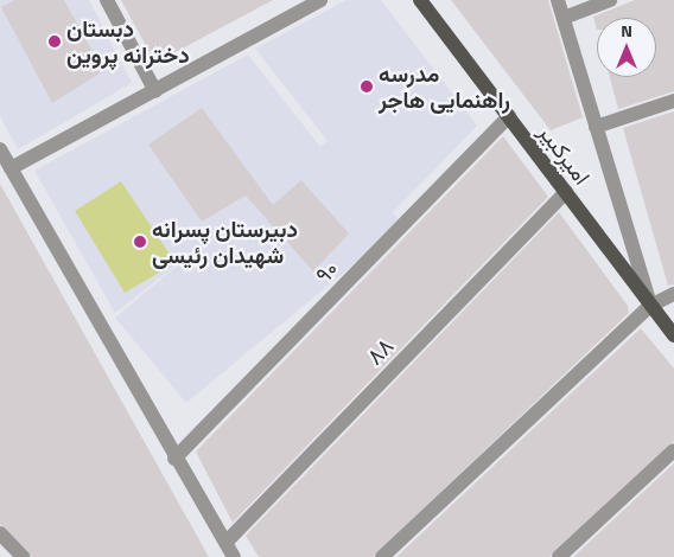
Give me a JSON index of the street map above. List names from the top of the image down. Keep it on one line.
{"streets":{"main road":["امیرکبیر"],"street":["۹۰","۸۸"]},"crossings":[["امیرکبیر","۹۰"],["امیرکبیر","۸۸"]],"places":["دبستان دخترانه پروین","مدرسه راهنمایی هاجر","دبیرستان پسرانه شهیدان رئیسی"],"north":"top"}
